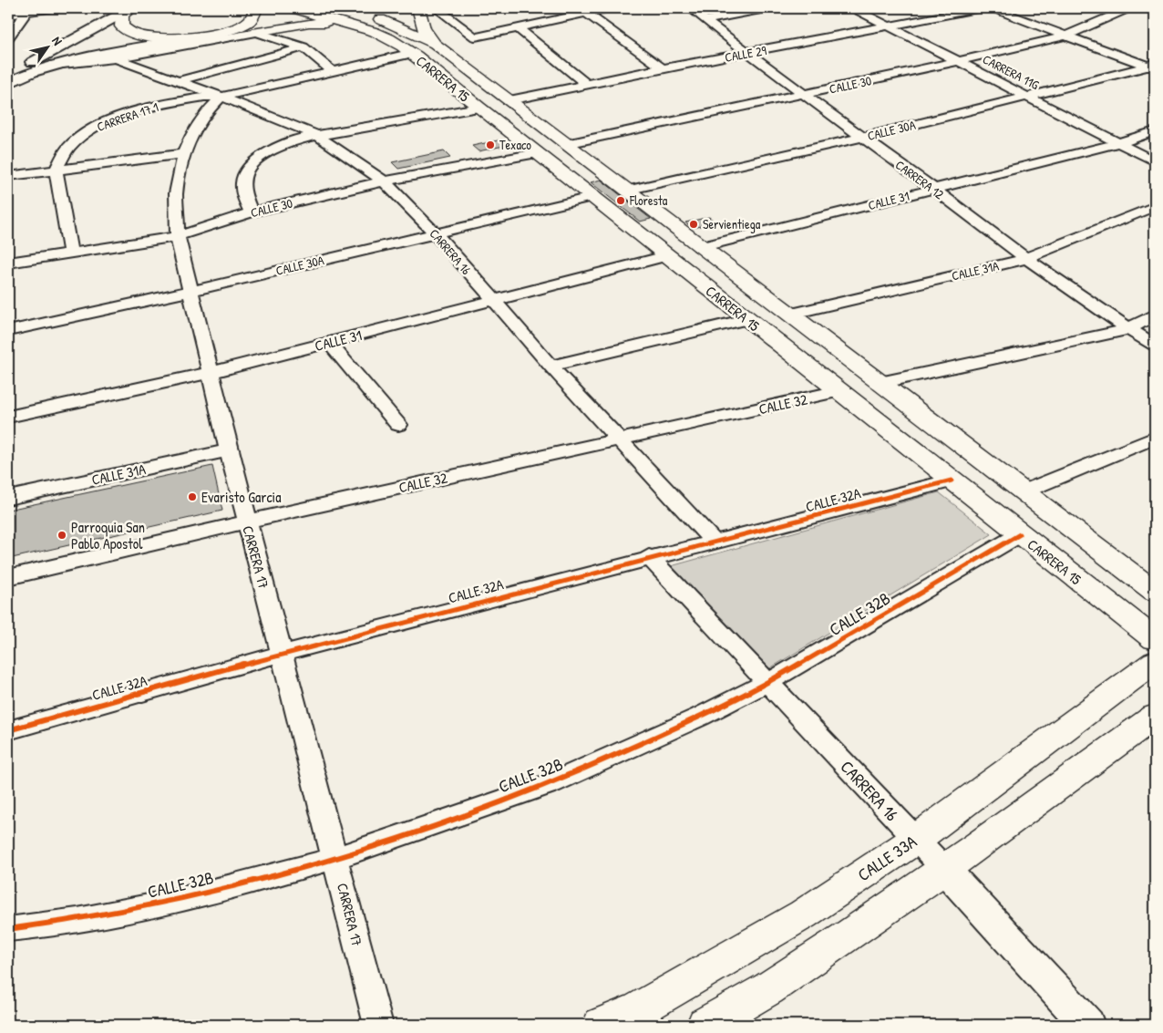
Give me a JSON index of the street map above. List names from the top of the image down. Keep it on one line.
{"streets":{"main road":["CARRERA 15","CALLE 33A"],"street":["CALLE 29","CARRERA 11G","CALLE 30","CARRERA 17 1","CALLE 30A","CARRERA 12","CALLE 31","CARRERA 16","CALLE 31A","CALLE 32","CALLE 32A","CARRERA 17","CALLE 32B"]},"crossings":[["CALLE 29","CARRERA 11G"],["CALLE 29","CARRERA 15"],["CALLE 29","CARRERA 12"],["CARRERA 11G","CALLE 30"],["CARRERA 11G","CALLE 30A"],["CARRERA 11G","CALLE 31"],["CARRERA 15","CALLE 30"],["CARRERA 15","CARRERA 17 1"],["CARRERA 15","CALLE 30A"],["CARRERA 15","CALLE 31"],["CARRERA 15","CALLE 31A"],["CARRERA 15","CALLE 32"],["CARRERA 15","CALLE 32A"],["CARRERA 15","CALLE 32B"],["CALLE 30","CARRERA 12"],["CALLE 30","CARRERA 16"],["CALLE 30","CARRERA 17"],["CARRERA 17 1","CARRERA 16"],["CARRERA 17 1","CARRERA 17"],["CALLE 30A","CARRERA 12"],["CALLE 30A","CARRERA 16"],["CALLE 30A","CARRERA 17"],["CARRERA 12","CALLE 31"],["CARRERA 12","CALLE 31A"],["CALLE 31","CARRERA 16"],["CALLE 31","CARRERA 17"],["CARRERA 16","CALLE 32"],["CARRERA 16","CALLE 32A"],["CARRERA 16","CARRERA 17"],["CARRERA 16","CALLE 32B"],["CARRERA 16","CALLE 33A"],["CALLE 31A","CARRERA 17"],["CALLE 32","CARRERA 17"],["CALLE 32A","CARRERA 17"],["CARRERA 17","CALLE 32B"]],"places":["Texaco","Floresta","Servientiega","Evaristo Garcia","Parroquia San Pablo Apostol"],"north":"top right"}
